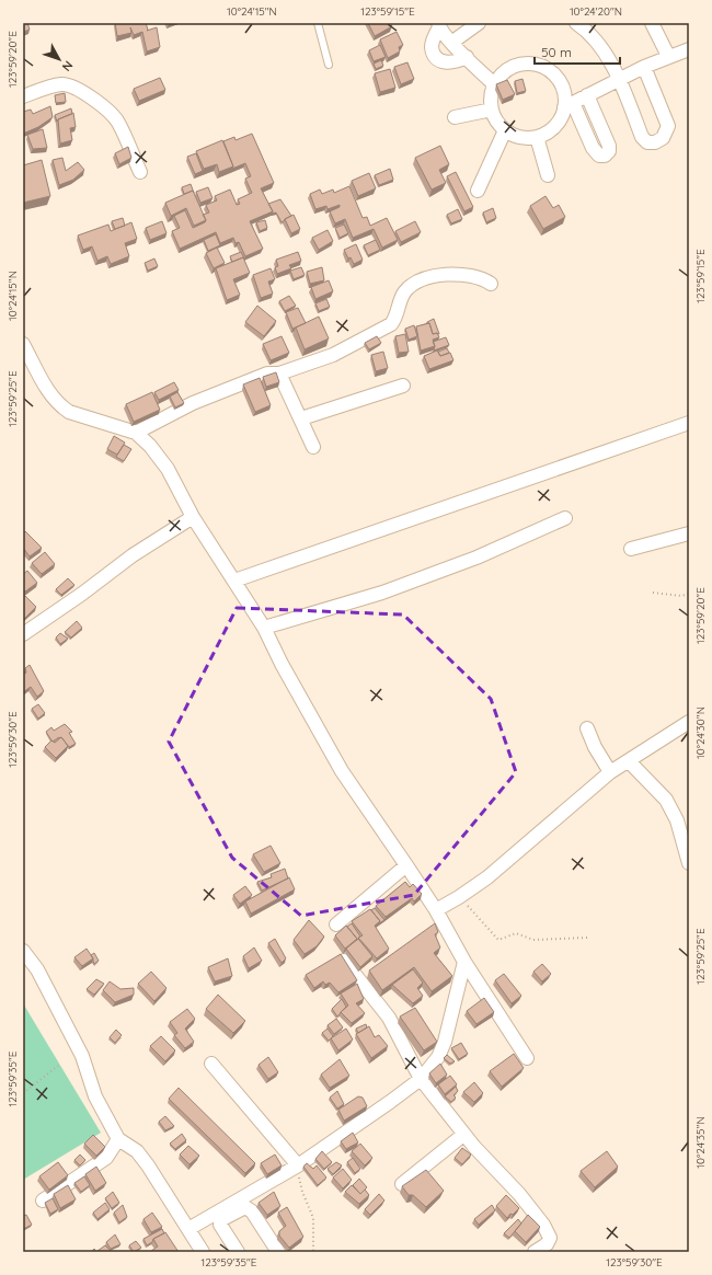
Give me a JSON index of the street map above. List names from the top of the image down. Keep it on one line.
{"scale_bar":"50 m","north":"bottom right","coordinates":["10°24'15\"N","123°59'15\"E","10°24'20\"N","123°59'20\"E","123°59'25\"E","10°24'30\"N","123°59'30\"E","123°59'35\"E","10°24'35\"N"]}
